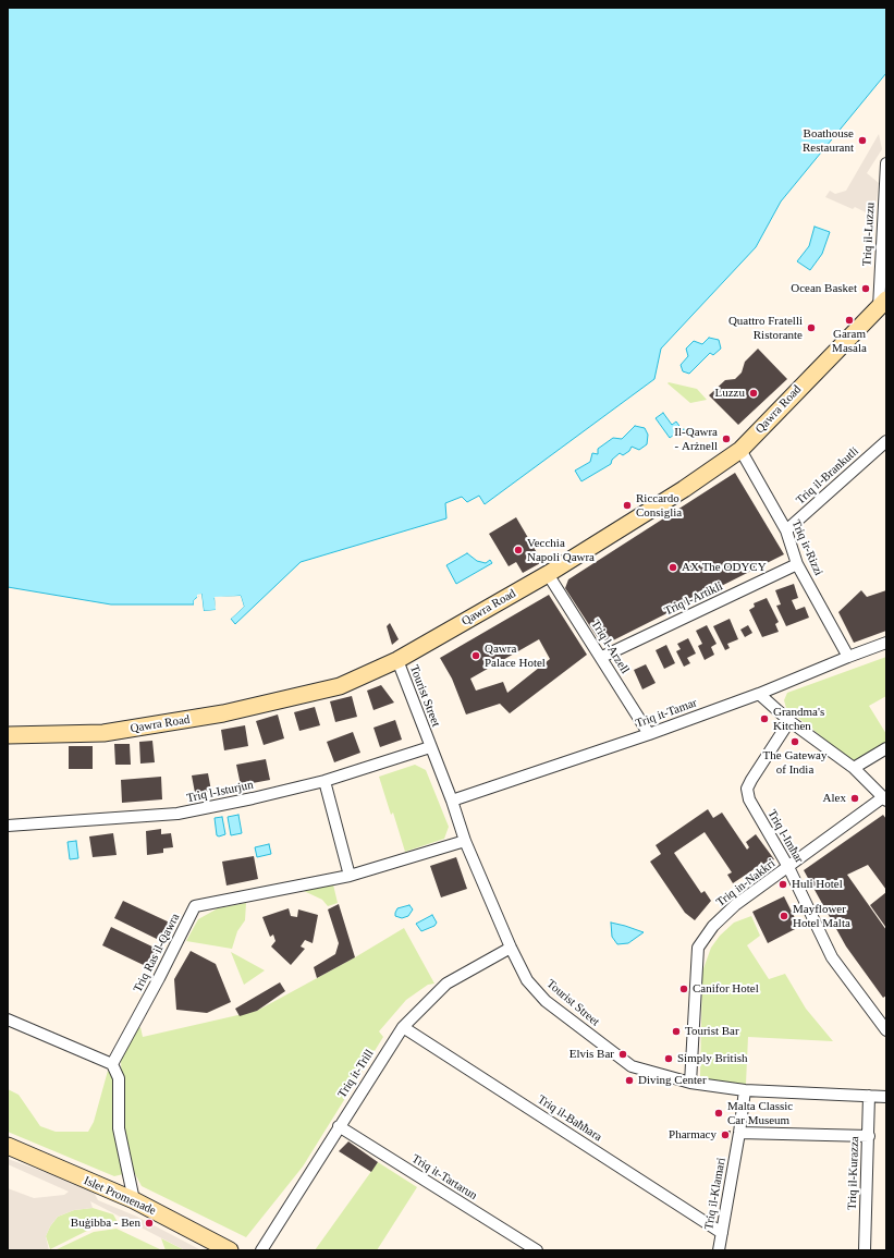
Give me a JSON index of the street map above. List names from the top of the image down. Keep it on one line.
{"streets":{"street":["Triq il-Luzzu","Qawra Road","Triq il-Brankutli","Triq ir-Rizzi","Triq l-Artikli","Triq l-Arzell","Tourist Street","Triq it-Tamar","Triq l-Isturjun","Triq l-Imħar","Triq in-Nakkri","Triq Ras il-Qawra","Triq it-Trill","Triq il-Baħħara","Triq il-Kurazza","Triq it-Tartarun","Triq il-Klamari","Islet Promenade"]},"crossings":[["Triq il-Luzzu","Qawra Road"],["Qawra Road","Triq ir-Rizzi"],["Qawra Road","Triq l-Arzell"],["Qawra Road","Tourist Street"],["Triq il-Brankutli","Triq ir-Rizzi"],["Triq ir-Rizzi","Triq l-Artikli"],["Triq ir-Rizzi","Triq it-Tamar"],["Triq l-Artikli","Triq l-Arzell"],["Triq l-Arzell","Triq it-Tamar"],["Tourist Street","Triq it-Tamar"],["Tourist Street","Triq l-Isturjun"],["Tourist Street","Triq in-Nakkri"],["Tourist Street","Triq Ras il-Qawra"],["Tourist Street","Triq it-Trill"],["Tourist Street","Triq il-Kurazza"],["Tourist Street","Triq il-Klamari"],["Triq l-Imħar","Triq in-Nakkri"],["Triq it-Trill","Triq il-Baħħara"],["Triq it-Trill","Triq it-Tartarun"],["Triq il-Baħħara","Triq il-Klamari"]],"places":["Boathouse Restaurant","Ocean Basket","Garam Masala","Quattro Fratelli Ristorante","Luzzu","Il-Qawra - Arżnell","Riccardo Consiglia","Vecchia Napoli Qawra","AX The ODYCY","Qawra Palace Hotel","Grandma's Kitchen","The Gateway of India","Alex","Huli Hotel","Mayflower Hotel Malta","Canifor Hotel","Tourist Bar","Elvis Bar","Simply British","Diving Center","Malta Classic Car Museum","Pharmacy","Buġibba - Ben"]}
